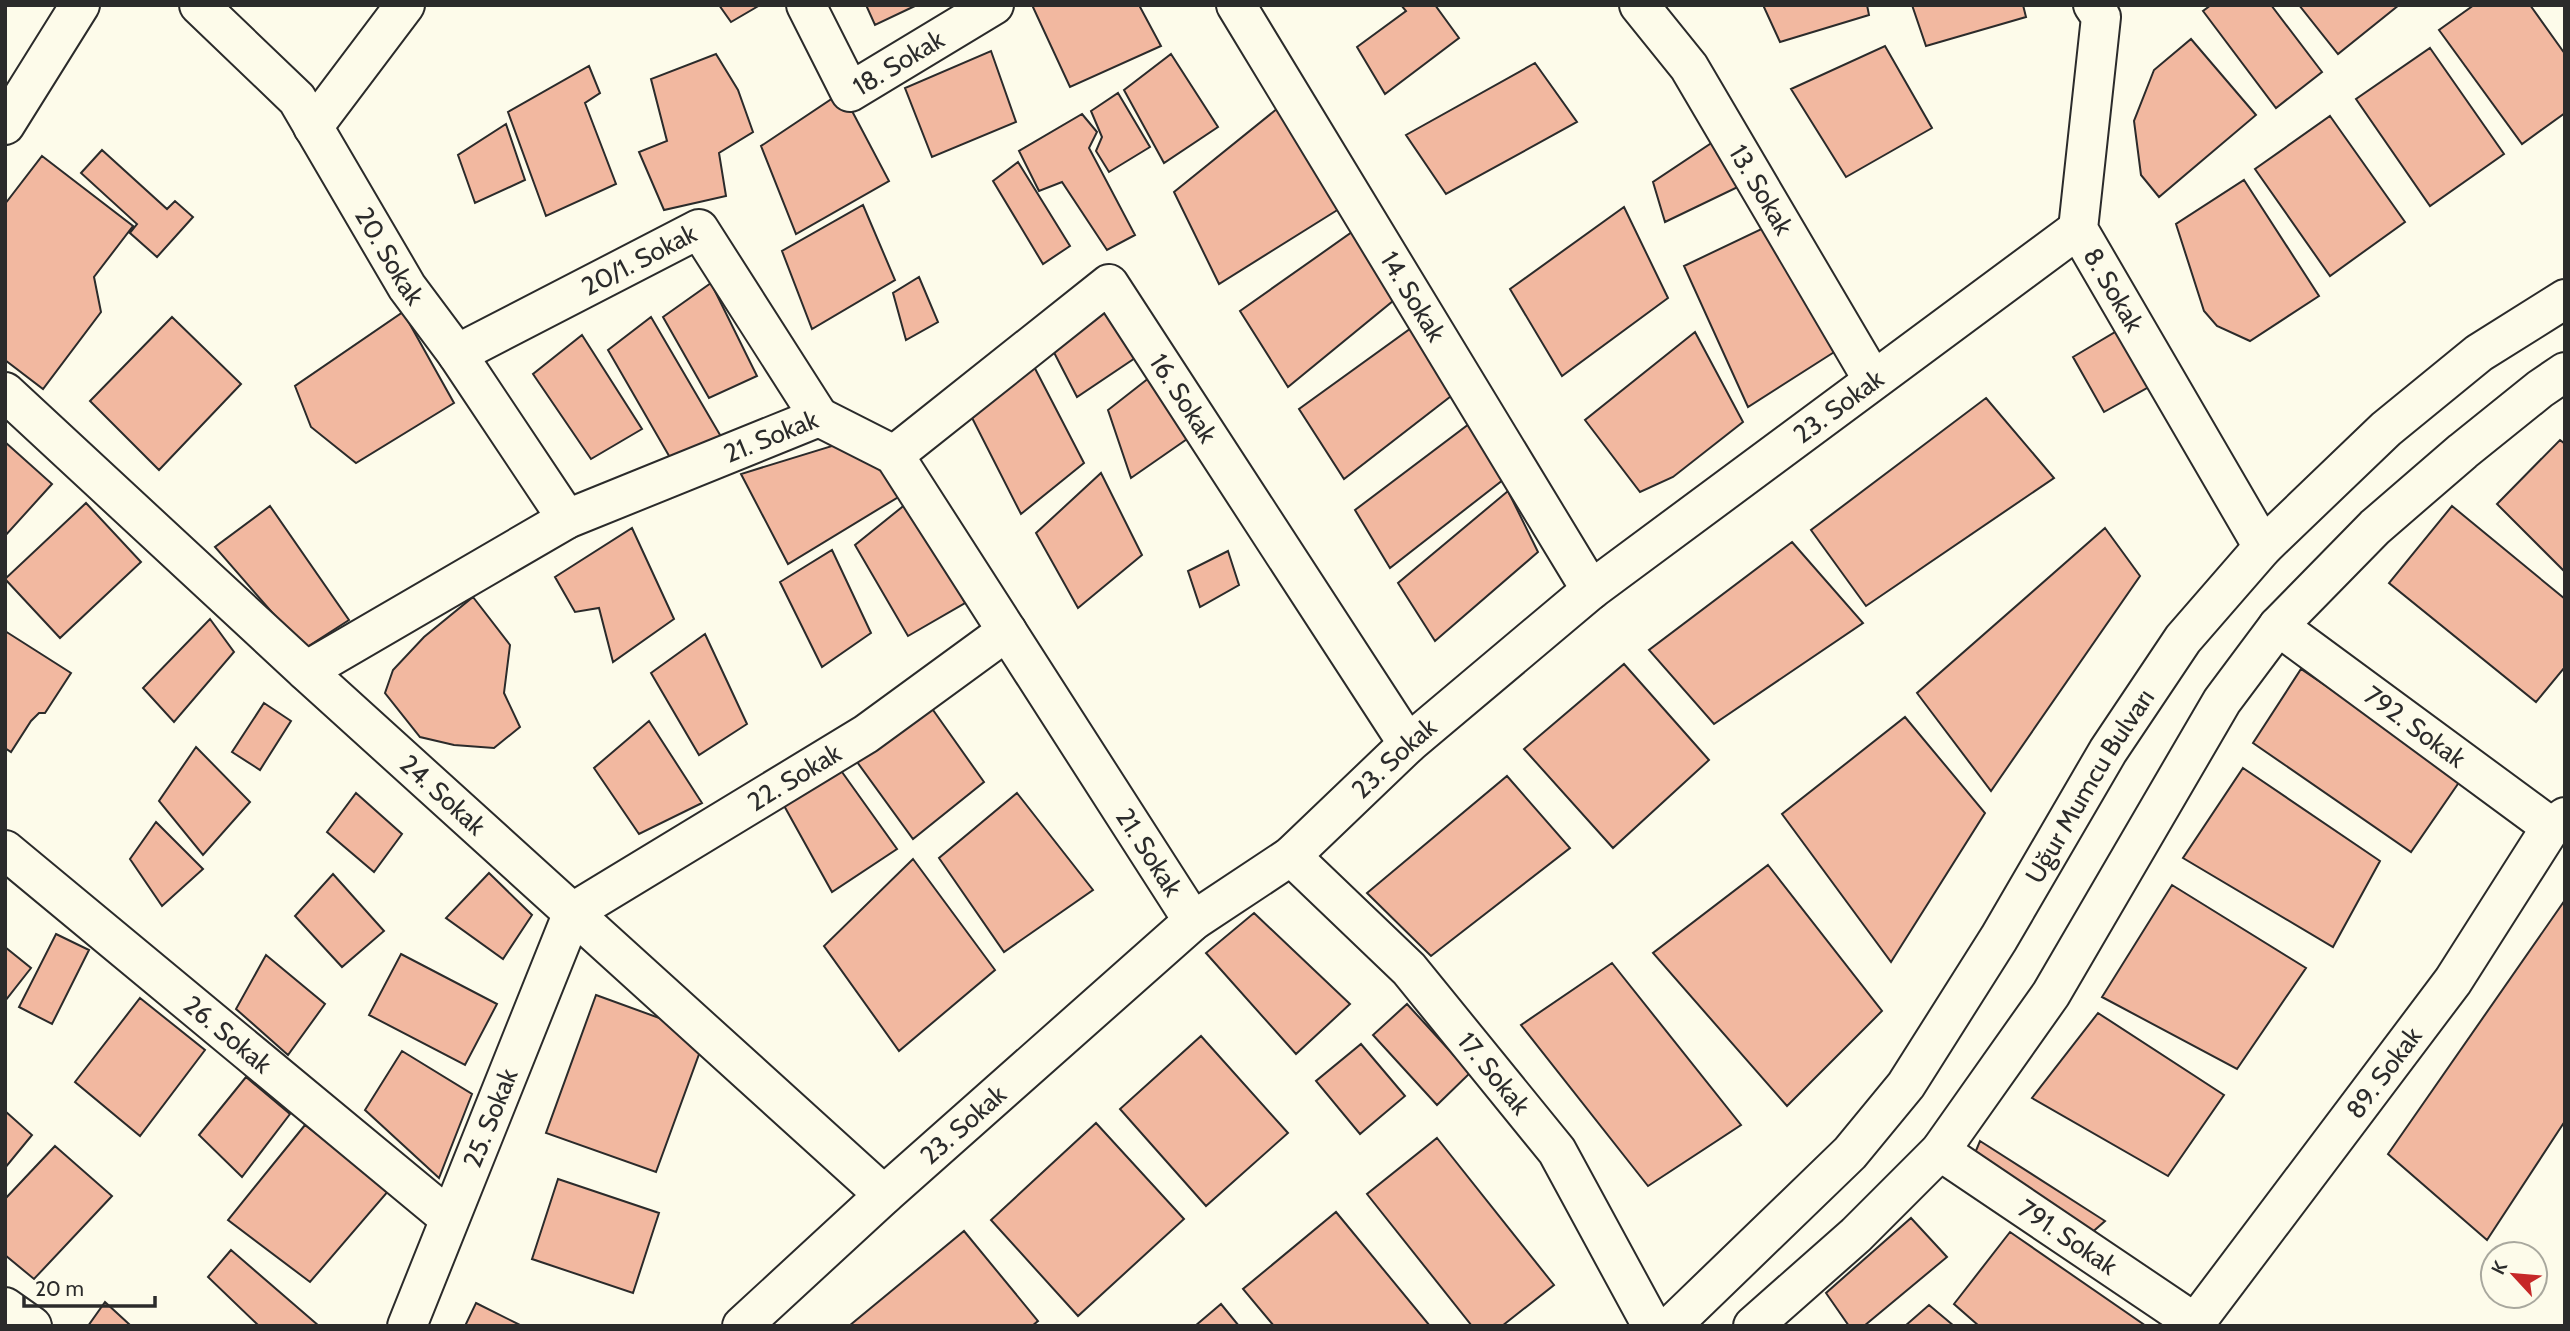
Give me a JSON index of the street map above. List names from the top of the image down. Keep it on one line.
{"streets":{"street":["18. Sokak","13. Sokak","20. Sokak","20/1. Sokak","8. Sokak","14. Sokak","16. Sokak","23. Sokak","21. Sokak","792. Sokak","22. Sokak","Uğur Mumcu Bulvarı","24. Sokak","26. Sokak","17. Sokak","89. Sokak","25. Sokak","791. Sokak"]},"crossings":[["13. Sokak","23. Sokak"],["20. Sokak","20/1. Sokak"],["20. Sokak","21. Sokak"],["20/1. Sokak","21. Sokak"],["8. Sokak","23. Sokak"],["8. Sokak","Uğur Mumcu Bulvarı"],["14. Sokak","23. Sokak"],["16. Sokak","23. Sokak"],["16. Sokak","21. Sokak"],["23. Sokak","21. Sokak"],["23. Sokak","24. Sokak"],["23. Sokak","17. Sokak"],["21. Sokak","22. Sokak"],["21. Sokak","24. Sokak"],["792. Sokak","89. Sokak"],["22. Sokak","24. Sokak"],["22. Sokak","25. Sokak"],["24. Sokak","25. Sokak"],["26. Sokak","25. Sokak"],["89. Sokak","791. Sokak"]],"scale_bar":"20 m","north":"top left"}
